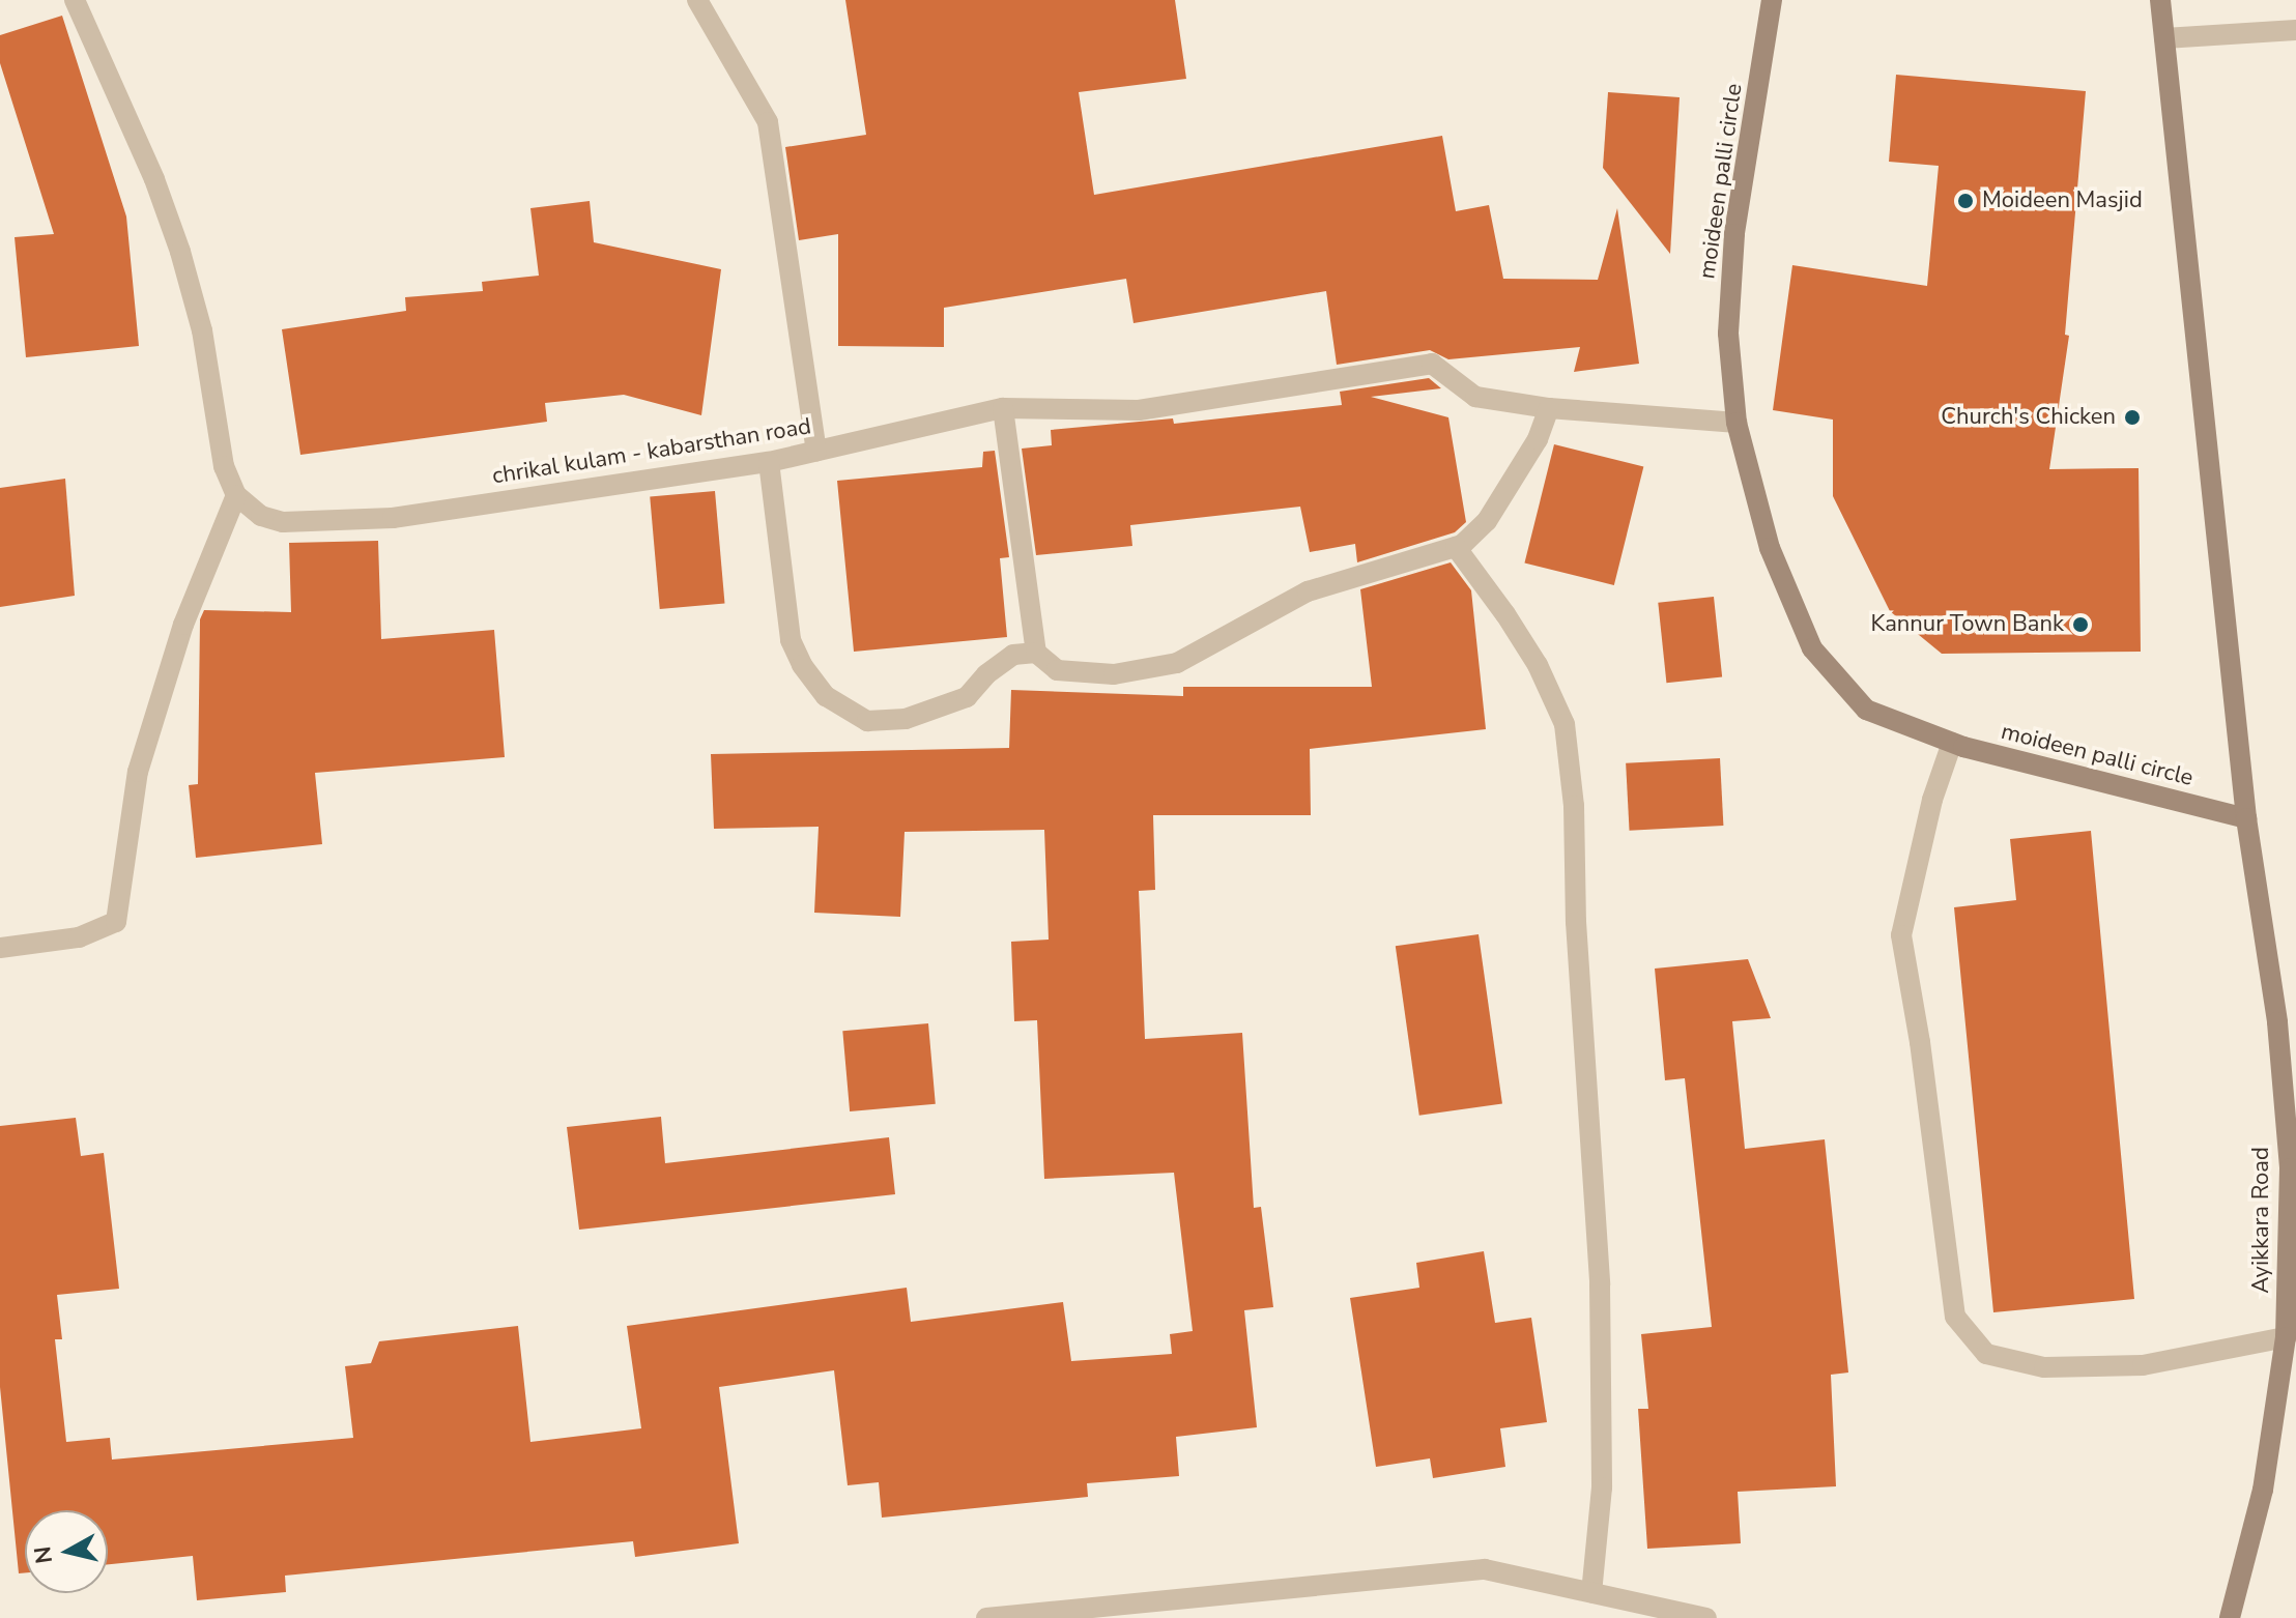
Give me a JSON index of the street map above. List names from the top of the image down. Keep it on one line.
{"streets":{"main road":["moideen palli circle","Ayikkara Road"],"street":["chrikal kulam - kabarsthan road"]},"crossings":[["moideen palli circle","chrikal kulam - kabarsthan road"],["moideen palli circle","Ayikkara Road"]],"places":["Moideen Masjid","Church's Chicken","Kannur Town Bank"],"north":"left"}
